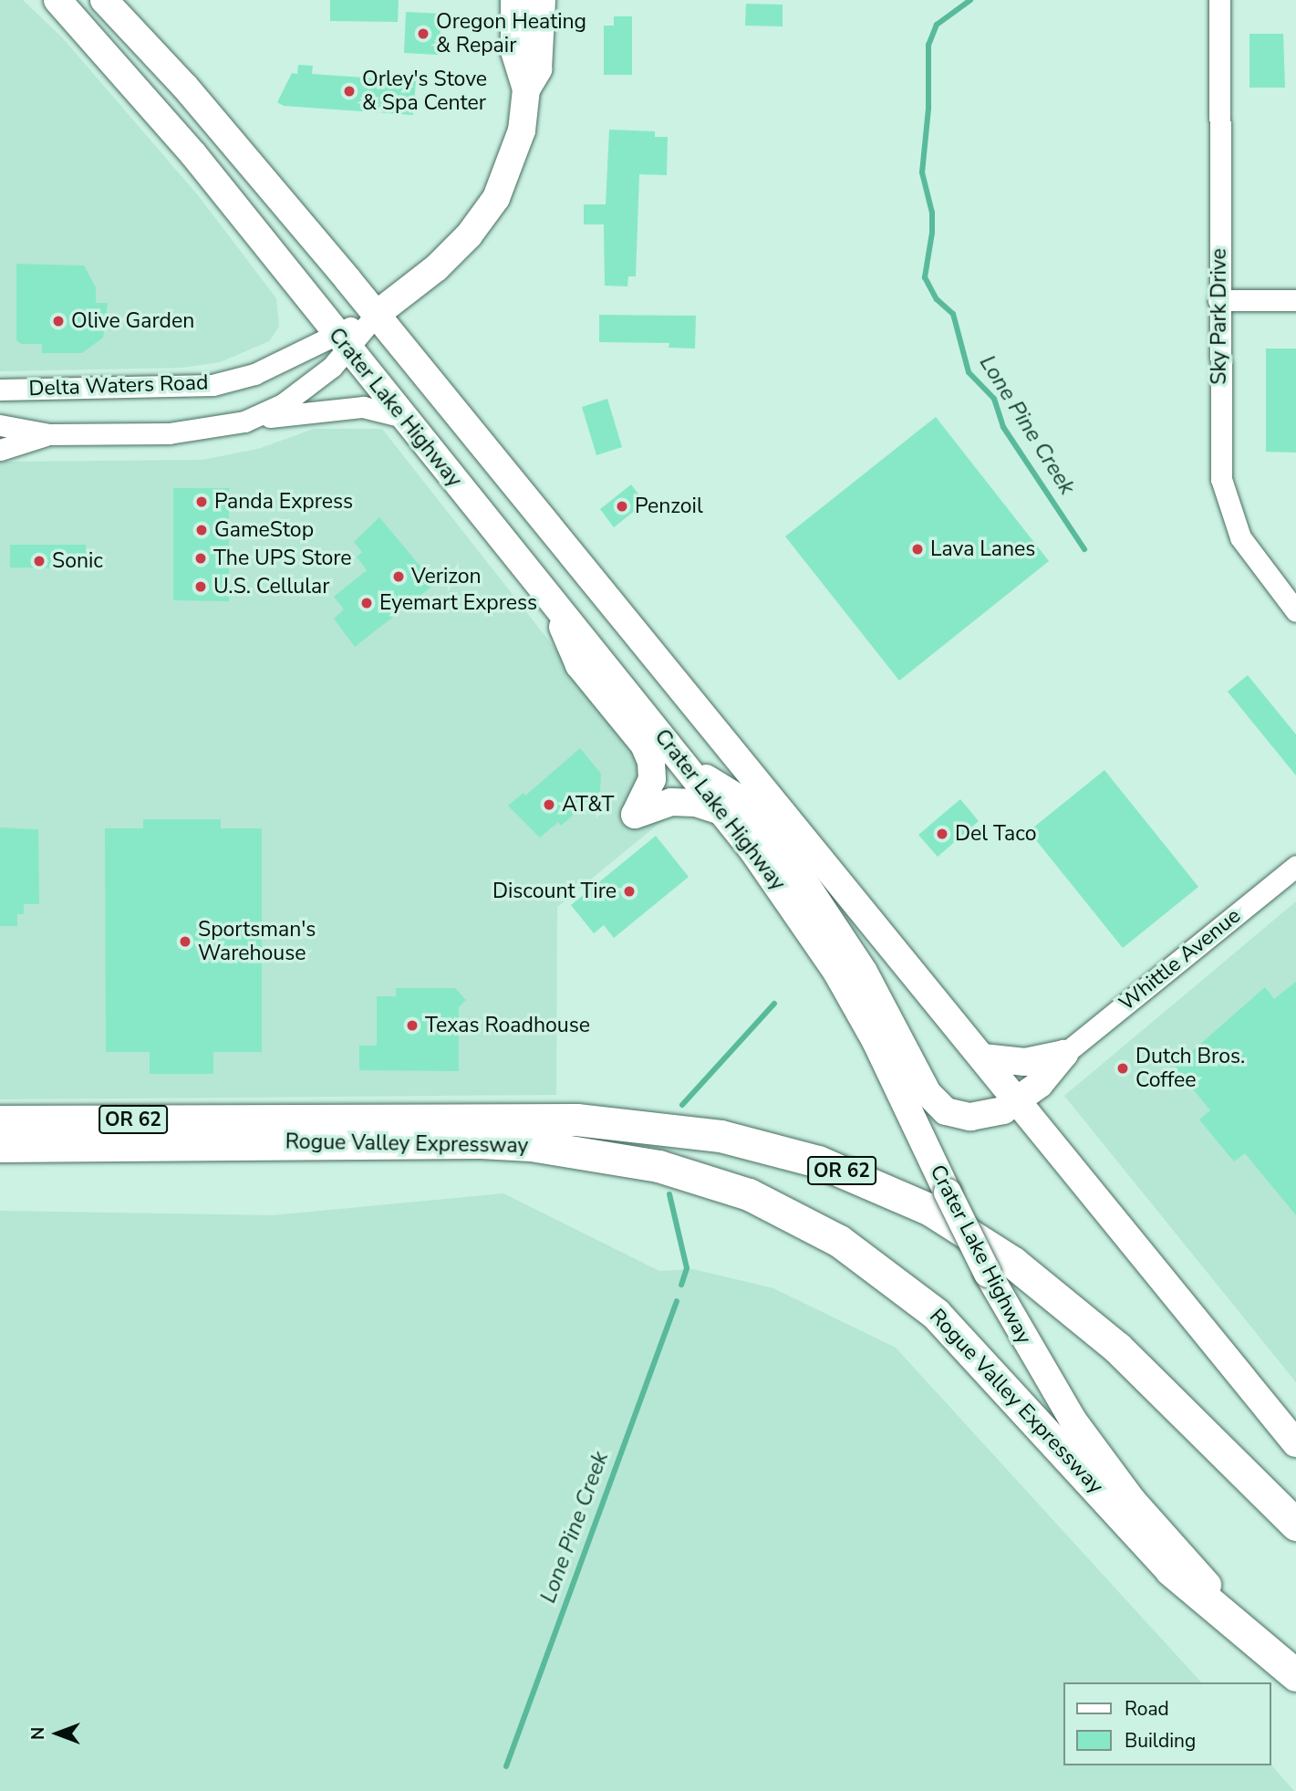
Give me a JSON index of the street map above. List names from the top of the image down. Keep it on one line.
{"streets":{"highway":["OR 62","Rogue Valley Expressway"],"main road":["Delta Waters Road","Crater Lake Highway"],"street":["Sky Park Drive","Whittle Avenue"]},"crossings":[["Delta Waters Road","Crater Lake Highway"],["Crater Lake Highway","Rogue Valley Expressway"]],"water":["Lone Pine Creek"],"places":["Oregon Heating & Repair","Orley's Stove & Spa Center","Olive Garden","Panda Express","Penzoil","GameStop","Lava Lanes","The UPS Store","Sonic","Verizon","U.S. Cellular","Eyemart Express","AT&T","Del Taco","Discount Tire","Sportsman's Warehouse","Texas Roadhouse","Dutch Bros. Coffee"],"legend":["Road","Building"],"north":"left"}
